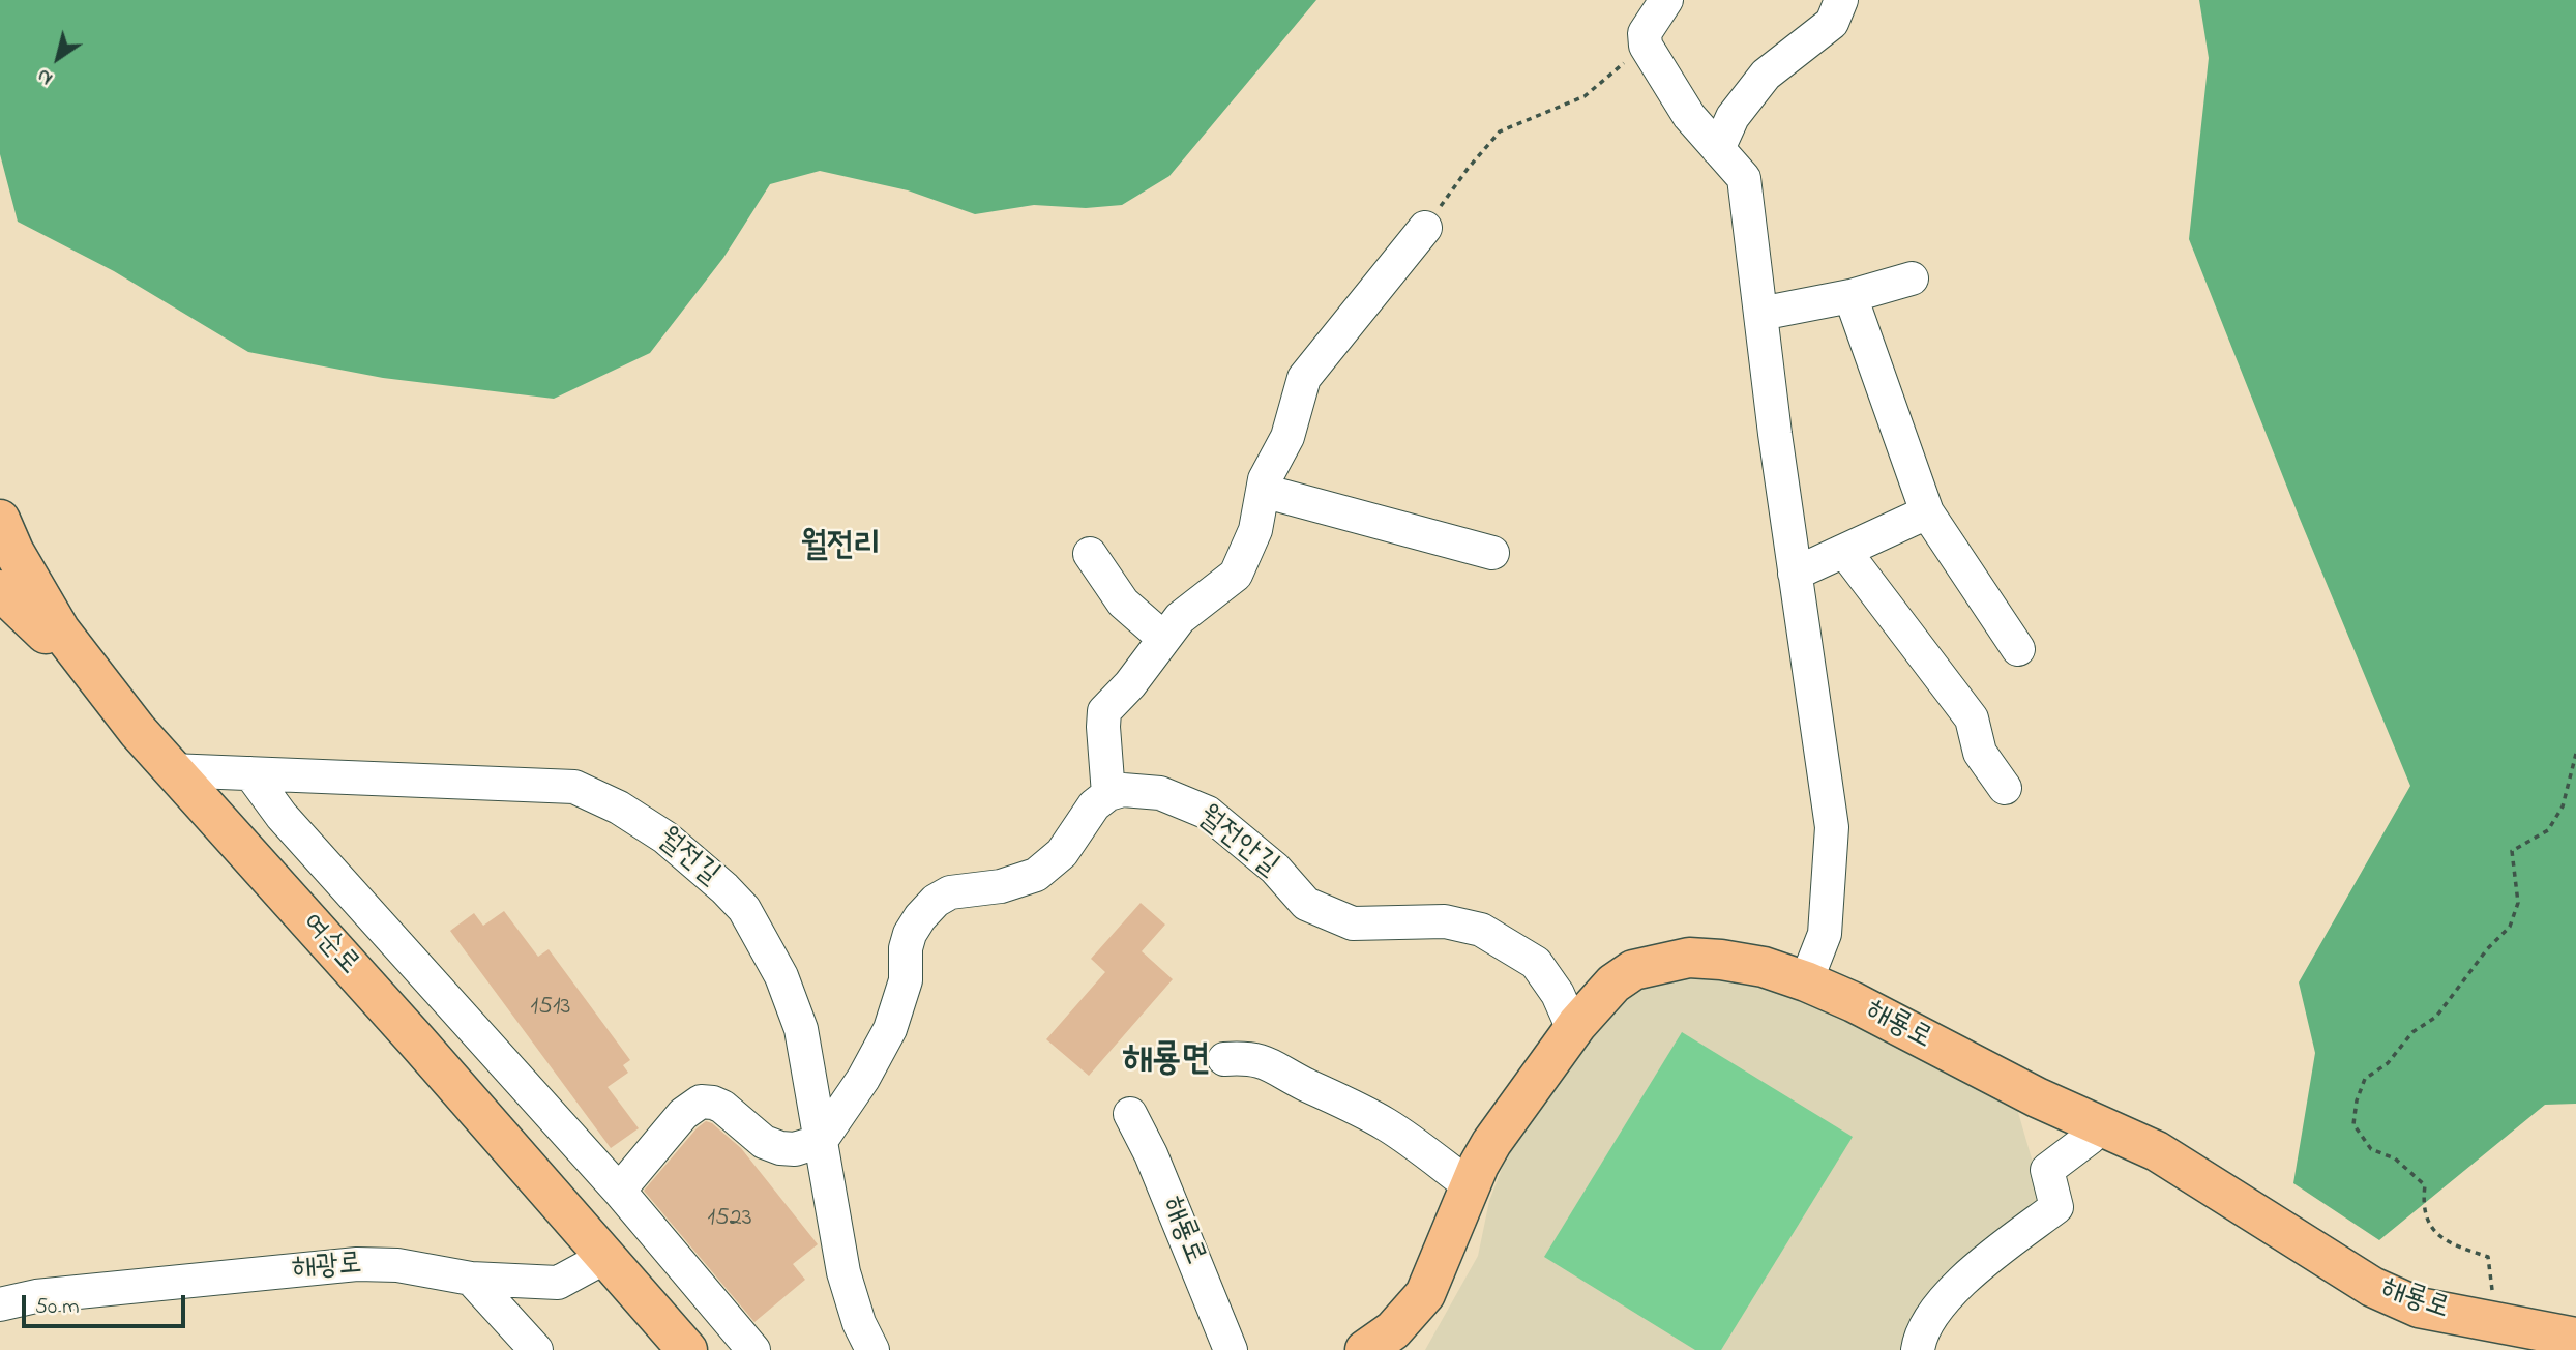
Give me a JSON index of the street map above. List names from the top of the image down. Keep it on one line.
{"streets":{"main road":["여순로","해룡로"],"street":["월전안길","월전길","해광로"]},"crossings":[["월전안길","해룡로"],["월전길","여순로"],["여순로","해광로"]],"districts":["월전리","해룡면"],"house_numbers":["1513","1523"],"scale_bar":"50 m","north":"bottom left"}
